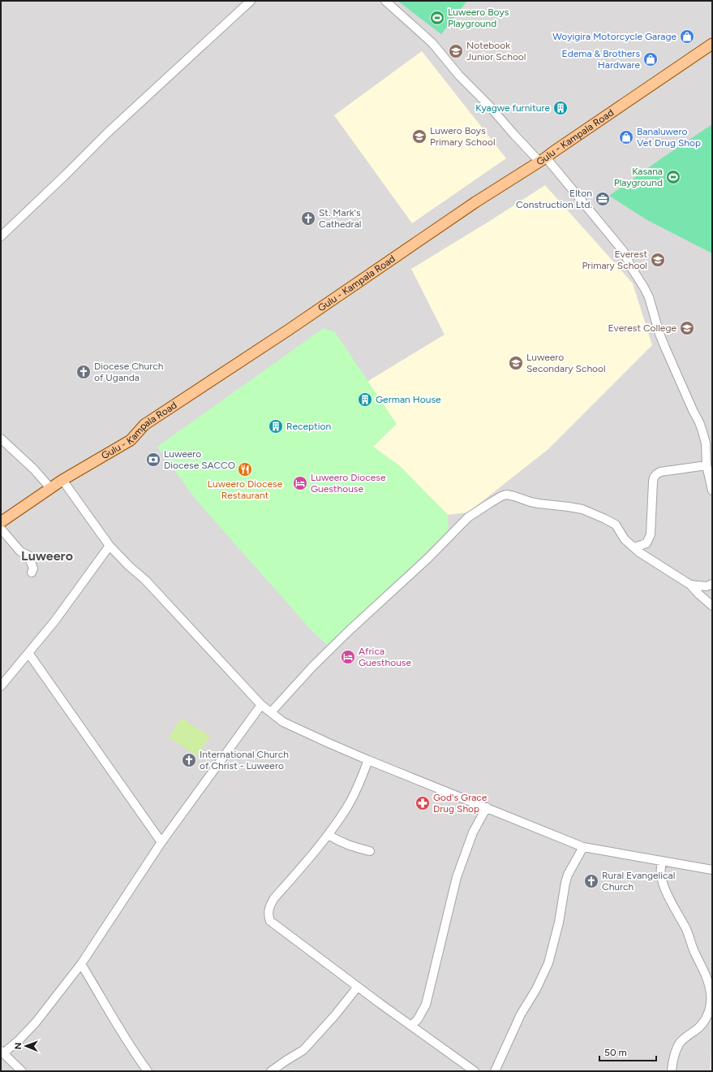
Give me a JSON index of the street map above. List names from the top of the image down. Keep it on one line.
{"streets":{"main road":["Gulu - Kampala Road"]},"districts":["Luweero"],"places":{"sports":["Luweero Boys Playground","Kasana Playground"],"shop":["Woyigira Motorcycle Garage","Edema & Brothers Hardware","Banaluwero Vet Drug Shop"],"school or university":["Notebook Junior School","Luwero Boys Primary School","Everest Primary School","Everest College","Luweero Secondary School"],"building":["Kyagwe furniture","German House","Reception"],"office":["Elton Construction Ltd."],"church":["St. Mark's Cathedral","Diocese Church of Uganda","International Church of Christ - Luweero","Rural Evangelical Church"],"bank":["Luweero Diocese SACCO"],"restaurant":["Luweero Diocese Restaurant"],"hotel":["Luweero Diocese Guesthouse","Africa Guesthouse"],"pharmacy":["God's Grace Drug Shop"]},"scale_bar":"50 m","north":"left"}
